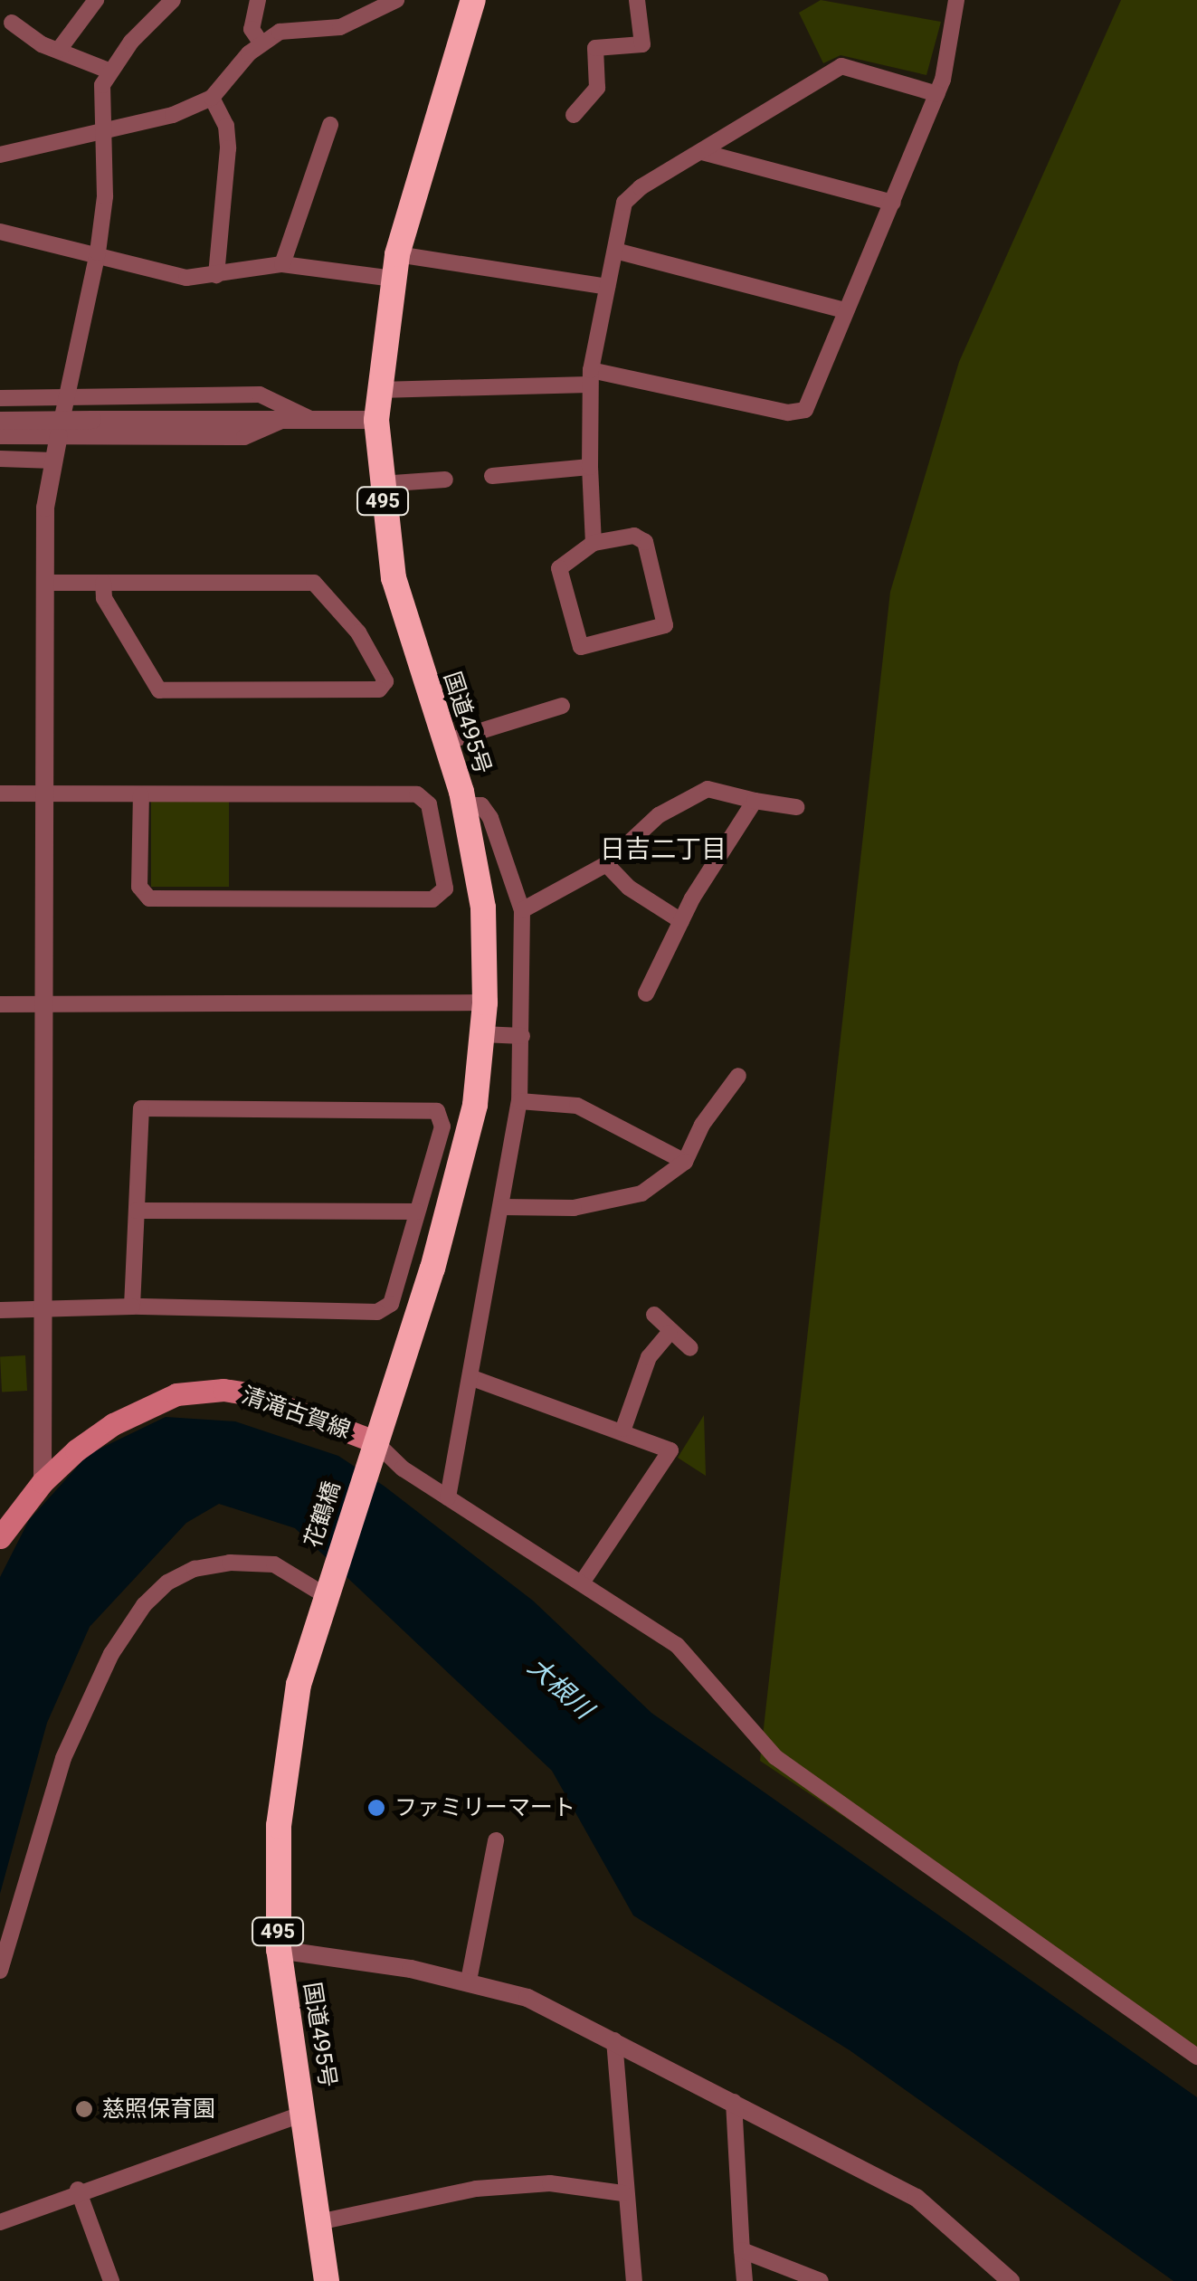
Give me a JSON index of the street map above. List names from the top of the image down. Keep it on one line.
{"streets":{"highway":["495","国道495号","花鶴橋"],"main road":["清滝古賀線"]},"crossings":[["国道495号","清滝古賀線"],["国道495号","花鶴橋"],["清滝古賀線","花鶴橋"]],"districts":["日吉二丁目"],"water":["大根川"],"places":["ファミリーマート","慈照保育園"]}
